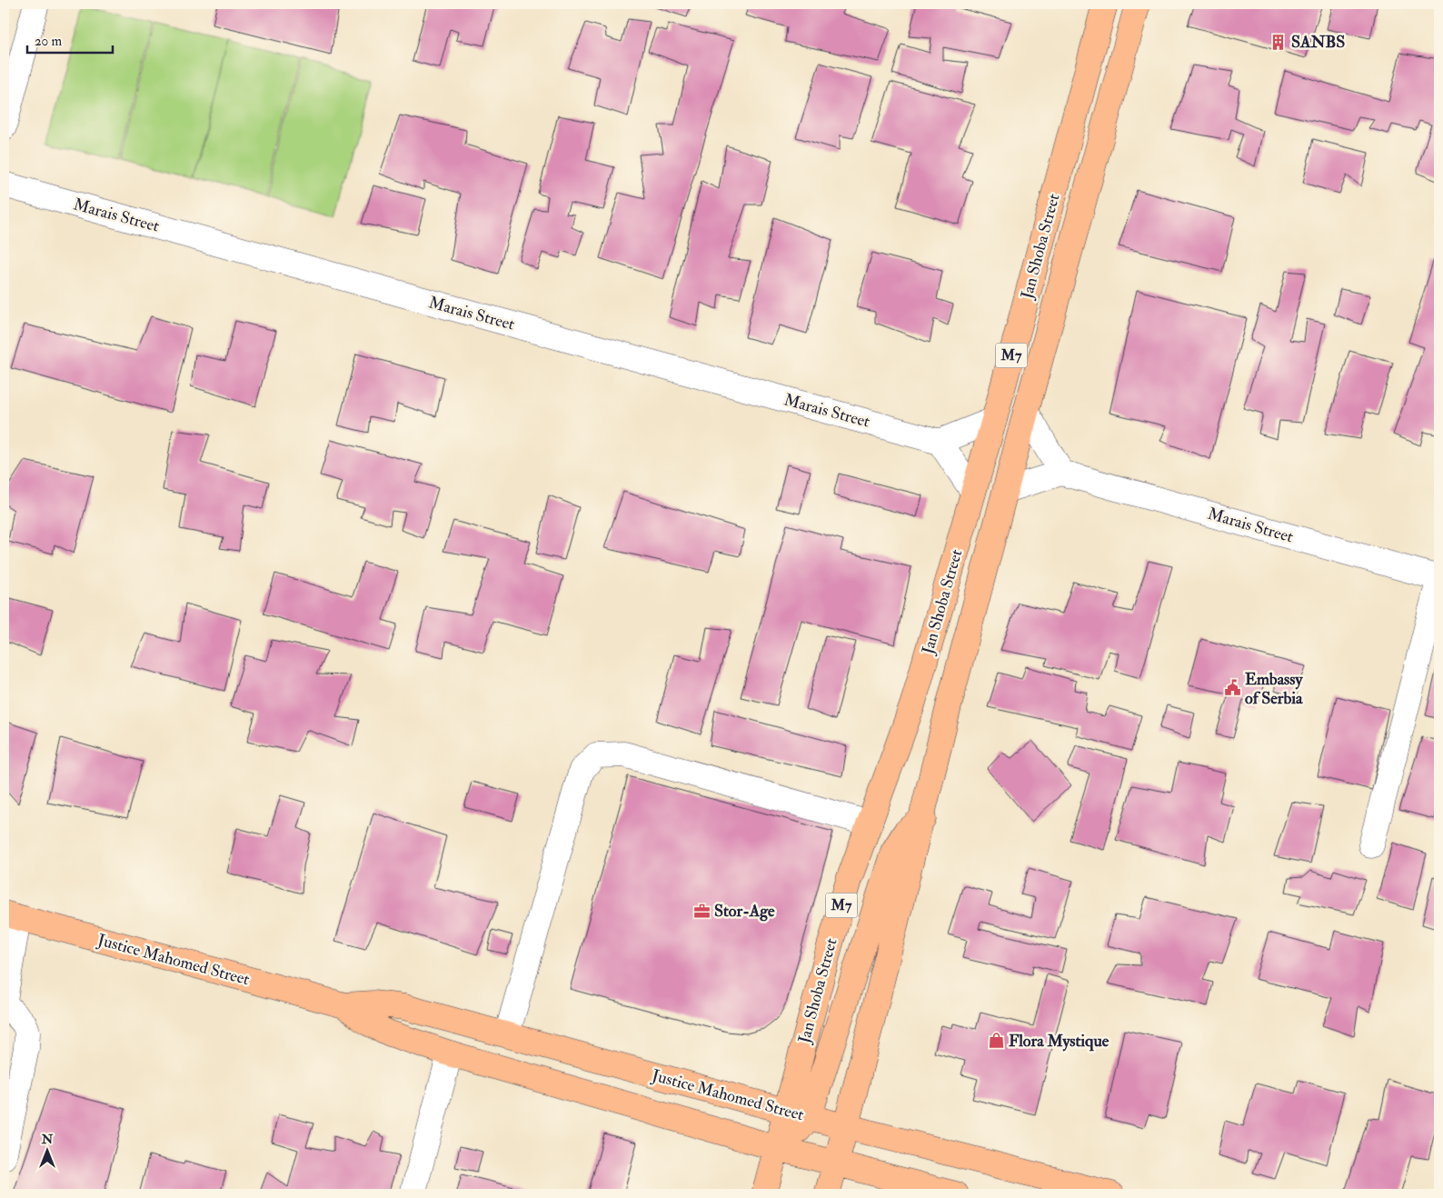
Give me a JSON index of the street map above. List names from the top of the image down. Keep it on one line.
{"streets":{"main road":["Jan Shoba Street","M7","Justice Mahomed Street"],"street":["Marais Street"]},"crossings":[["Jan Shoba Street","Justice Mahomed Street"]],"places":{"building":["SANBS"],"public building":["Embassy of Serbia"],"office":["Stor-Age"],"shop":["Flora Mystique"]},"scale_bar":"20 m","north":"top"}
